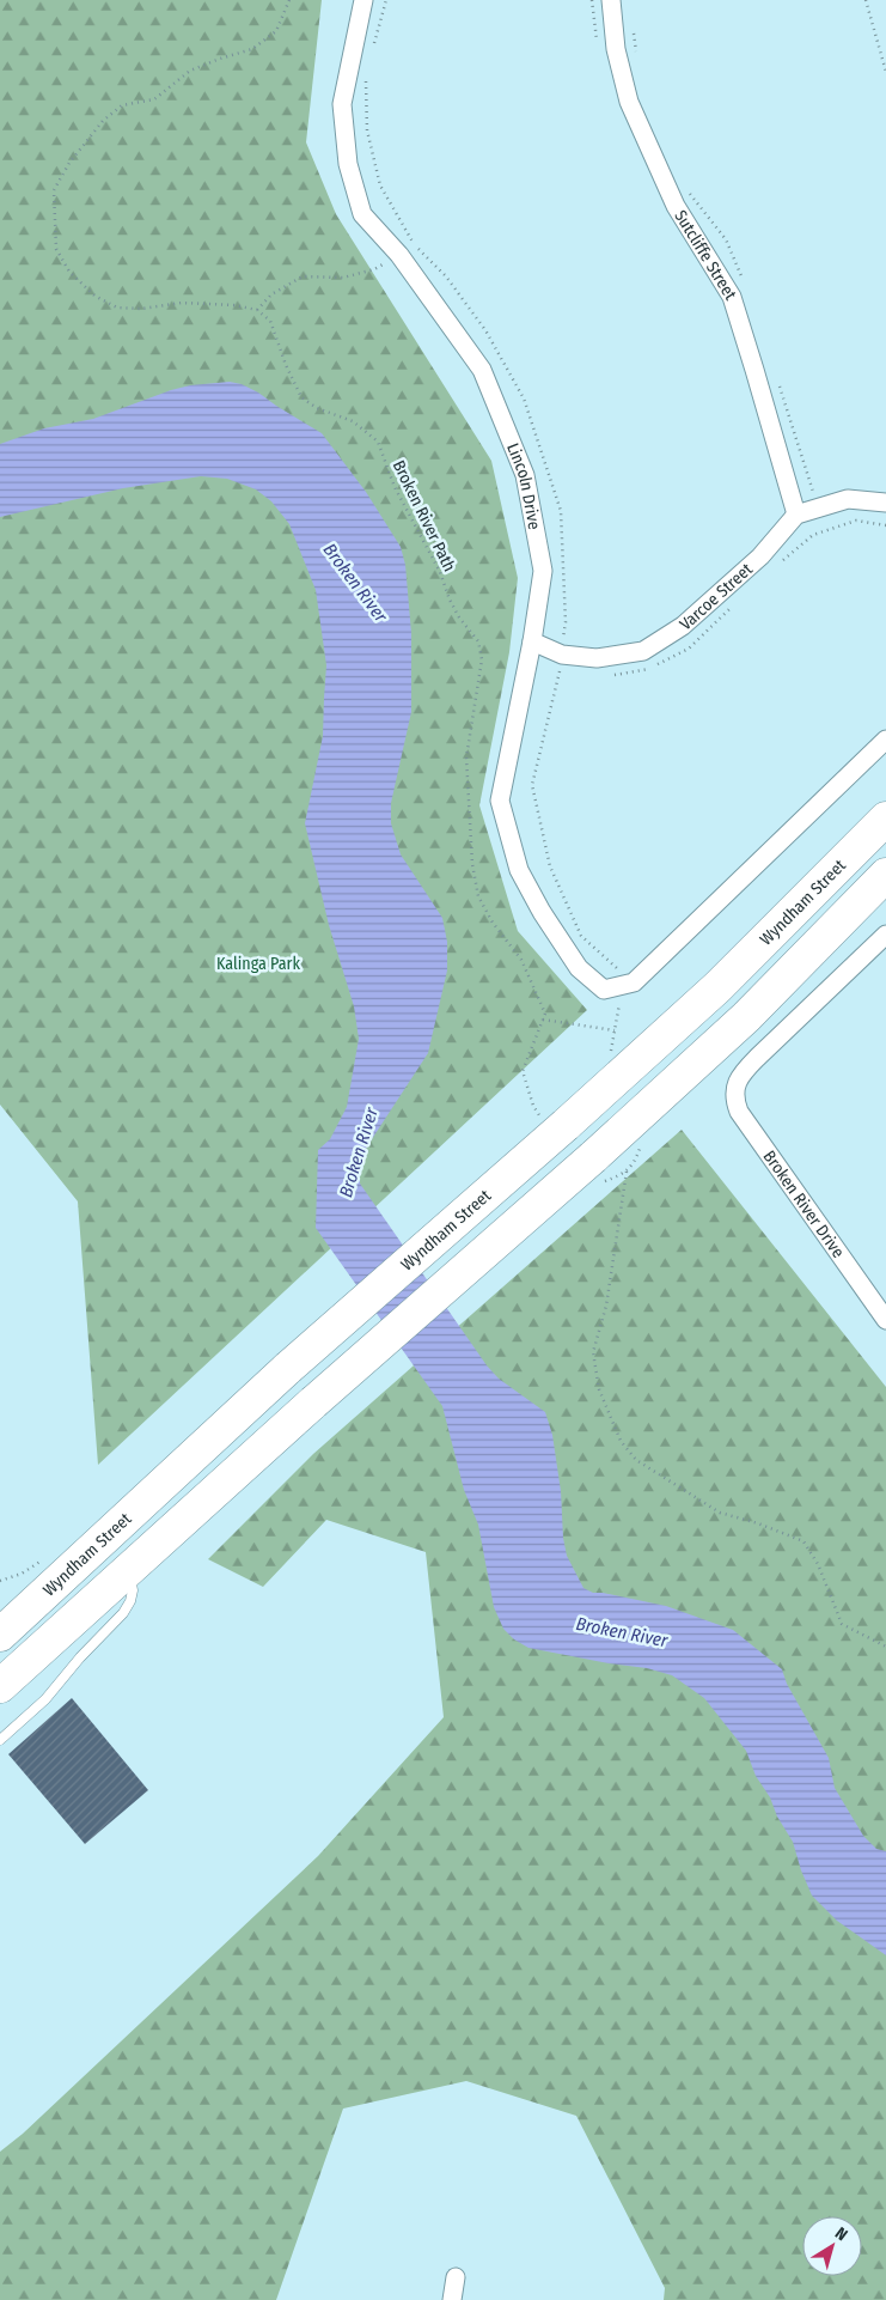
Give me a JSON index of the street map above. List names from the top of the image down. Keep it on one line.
{"streets":{"highway":["Wyndham Street"],"street":["Sutcliffe Street","Lincoln Drive","Varcoe Street","Broken River Drive"],"path":["Broken River Path"]},"crossings":[["Sutcliffe Street","Varcoe Street"],["Lincoln Drive","Varcoe Street"]],"water":["Broken River"],"parks":["Kalinga Park"],"north":"top right"}
